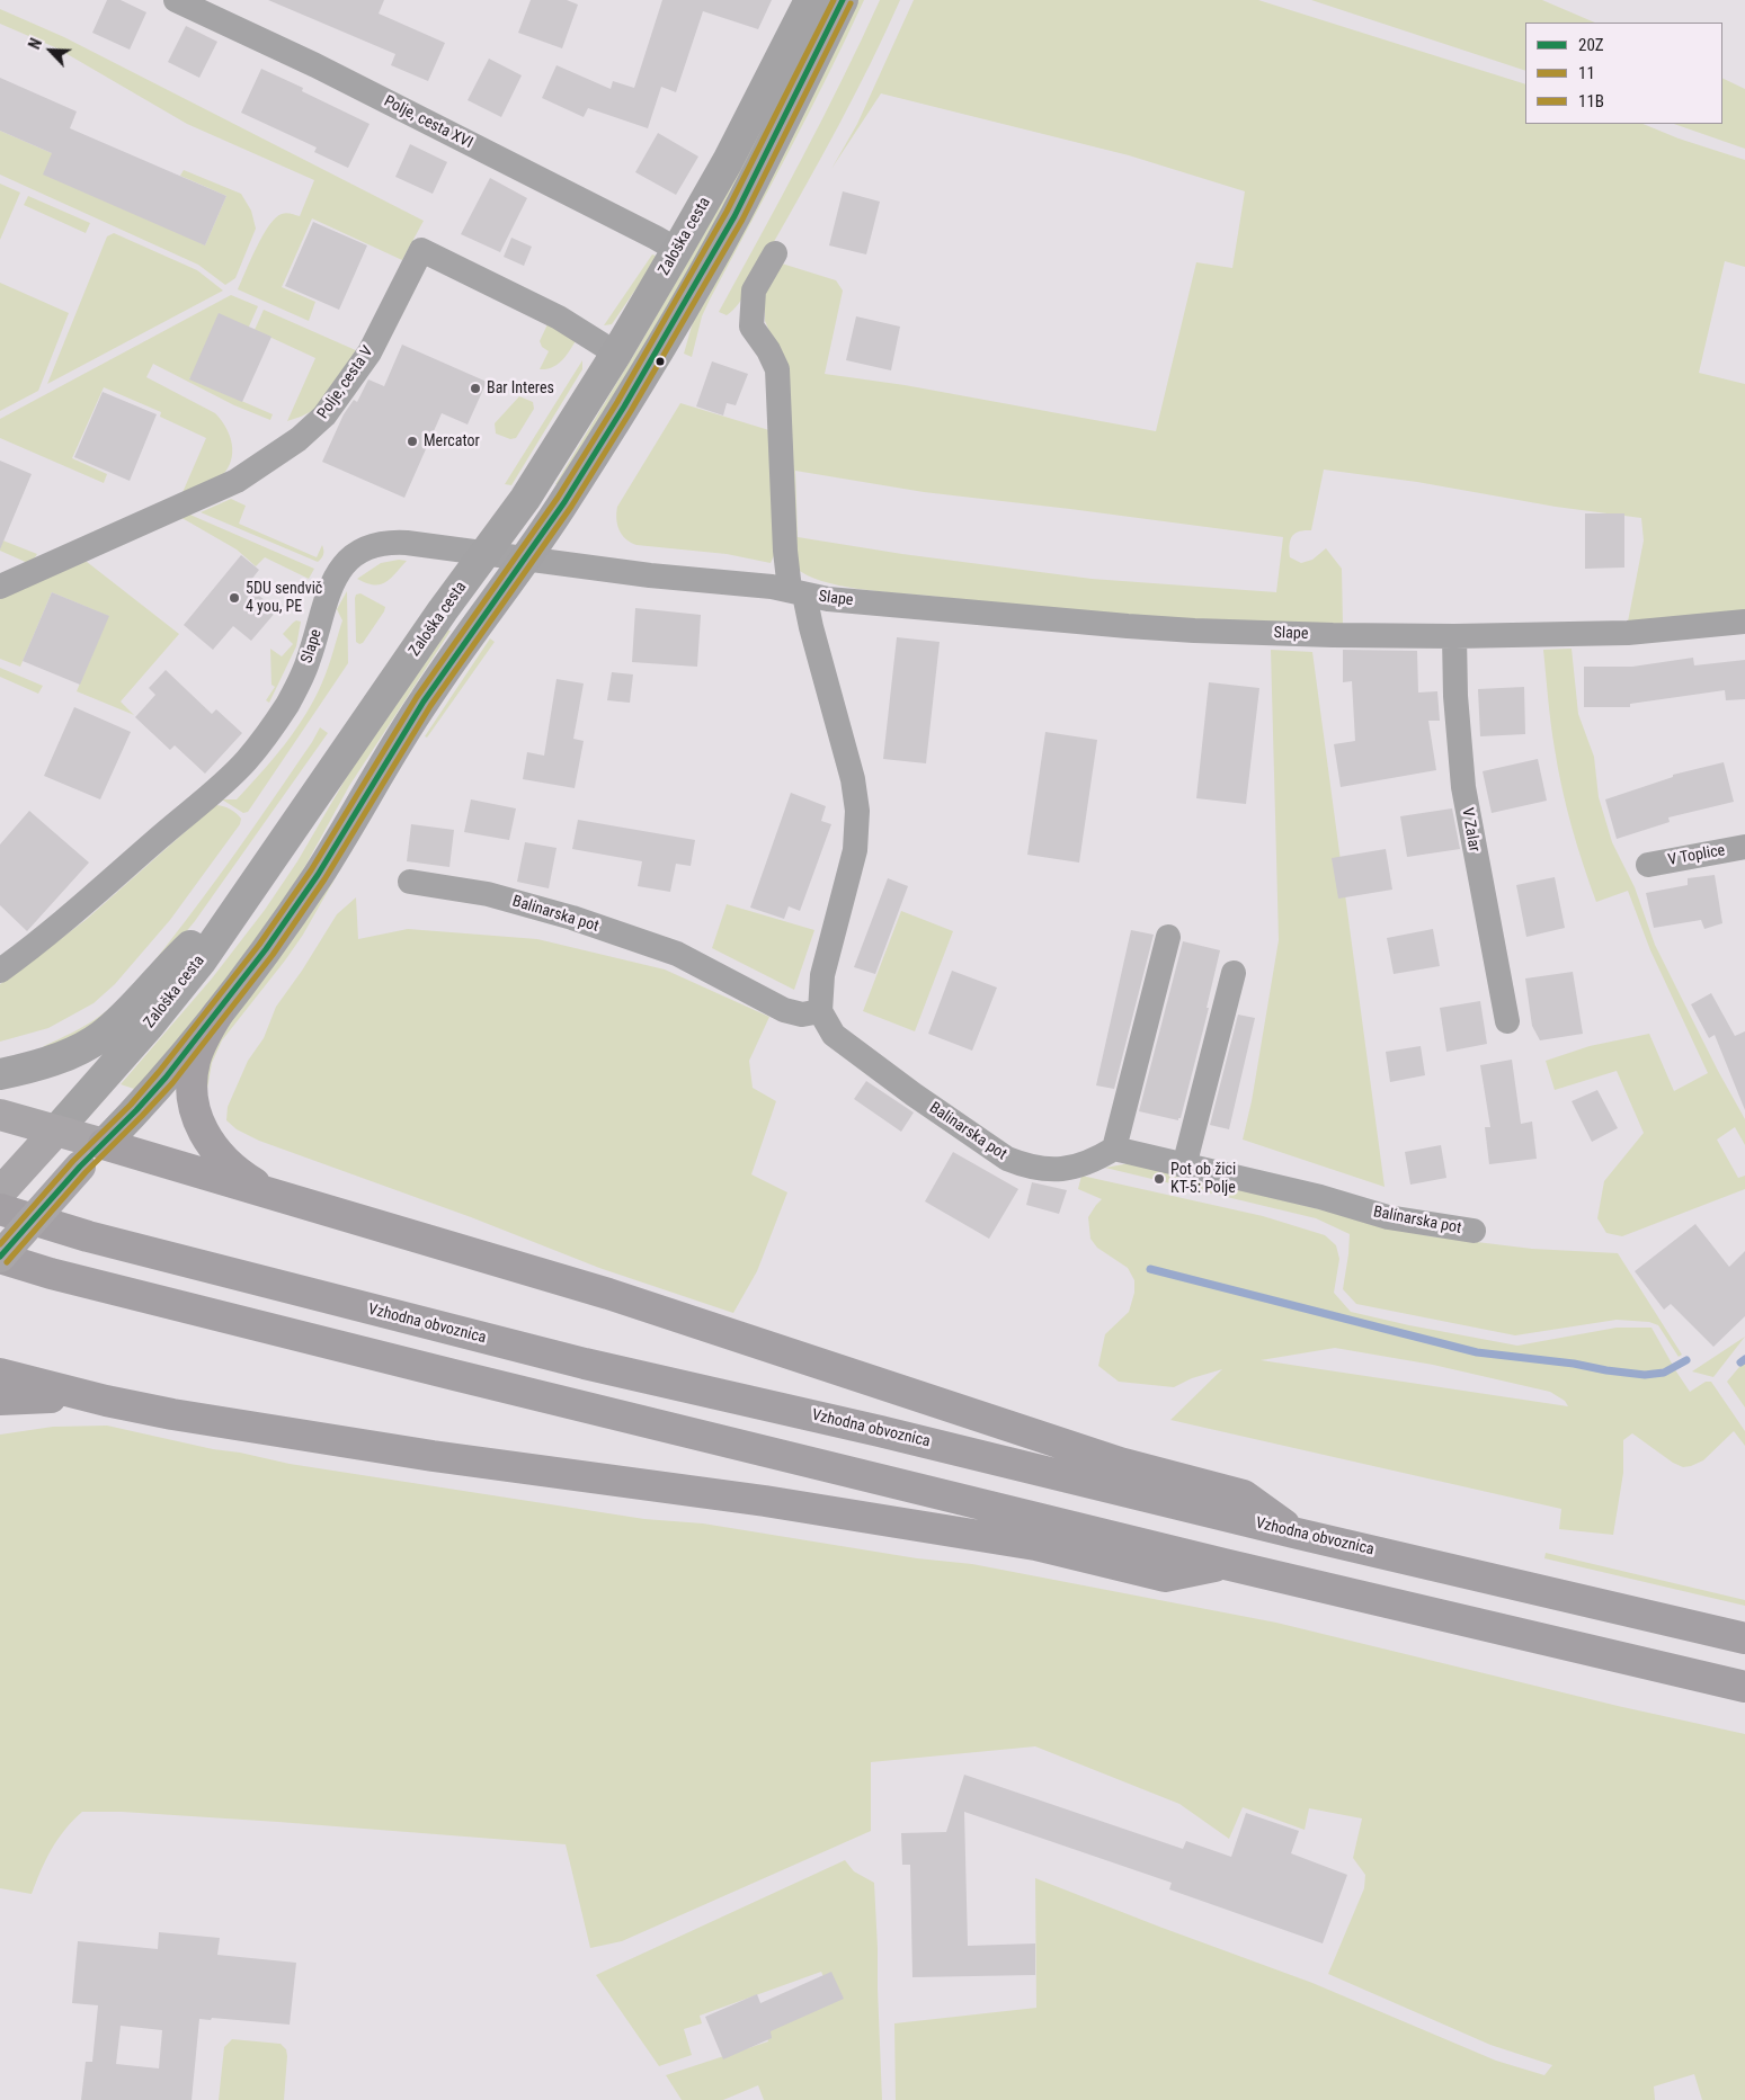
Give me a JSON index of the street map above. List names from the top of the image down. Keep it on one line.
{"streets":{"highway":["Vzhodna obvoznica"],"main road":["Zaloška cesta"],"street":["Polje, cesta XVI","Polje, cesta V","Slape","V Zalar","V Toplice","Balinarska pot"]},"crossings":[["Polje, cesta XVI","Zaloška cesta"],["Zaloška cesta","Polje, cesta V"],["Zaloška cesta","Slape"],["Slape","V Zalar"]],"places":["Bar Interes","Mercator","5DU sendvič 4 you, PE","Pot ob žici KT-5: Polje"],"lines":["transit line 20Z","transit line 11B","transit line 11"],"legend":["20Z","11","11B"],"north":"top left"}
